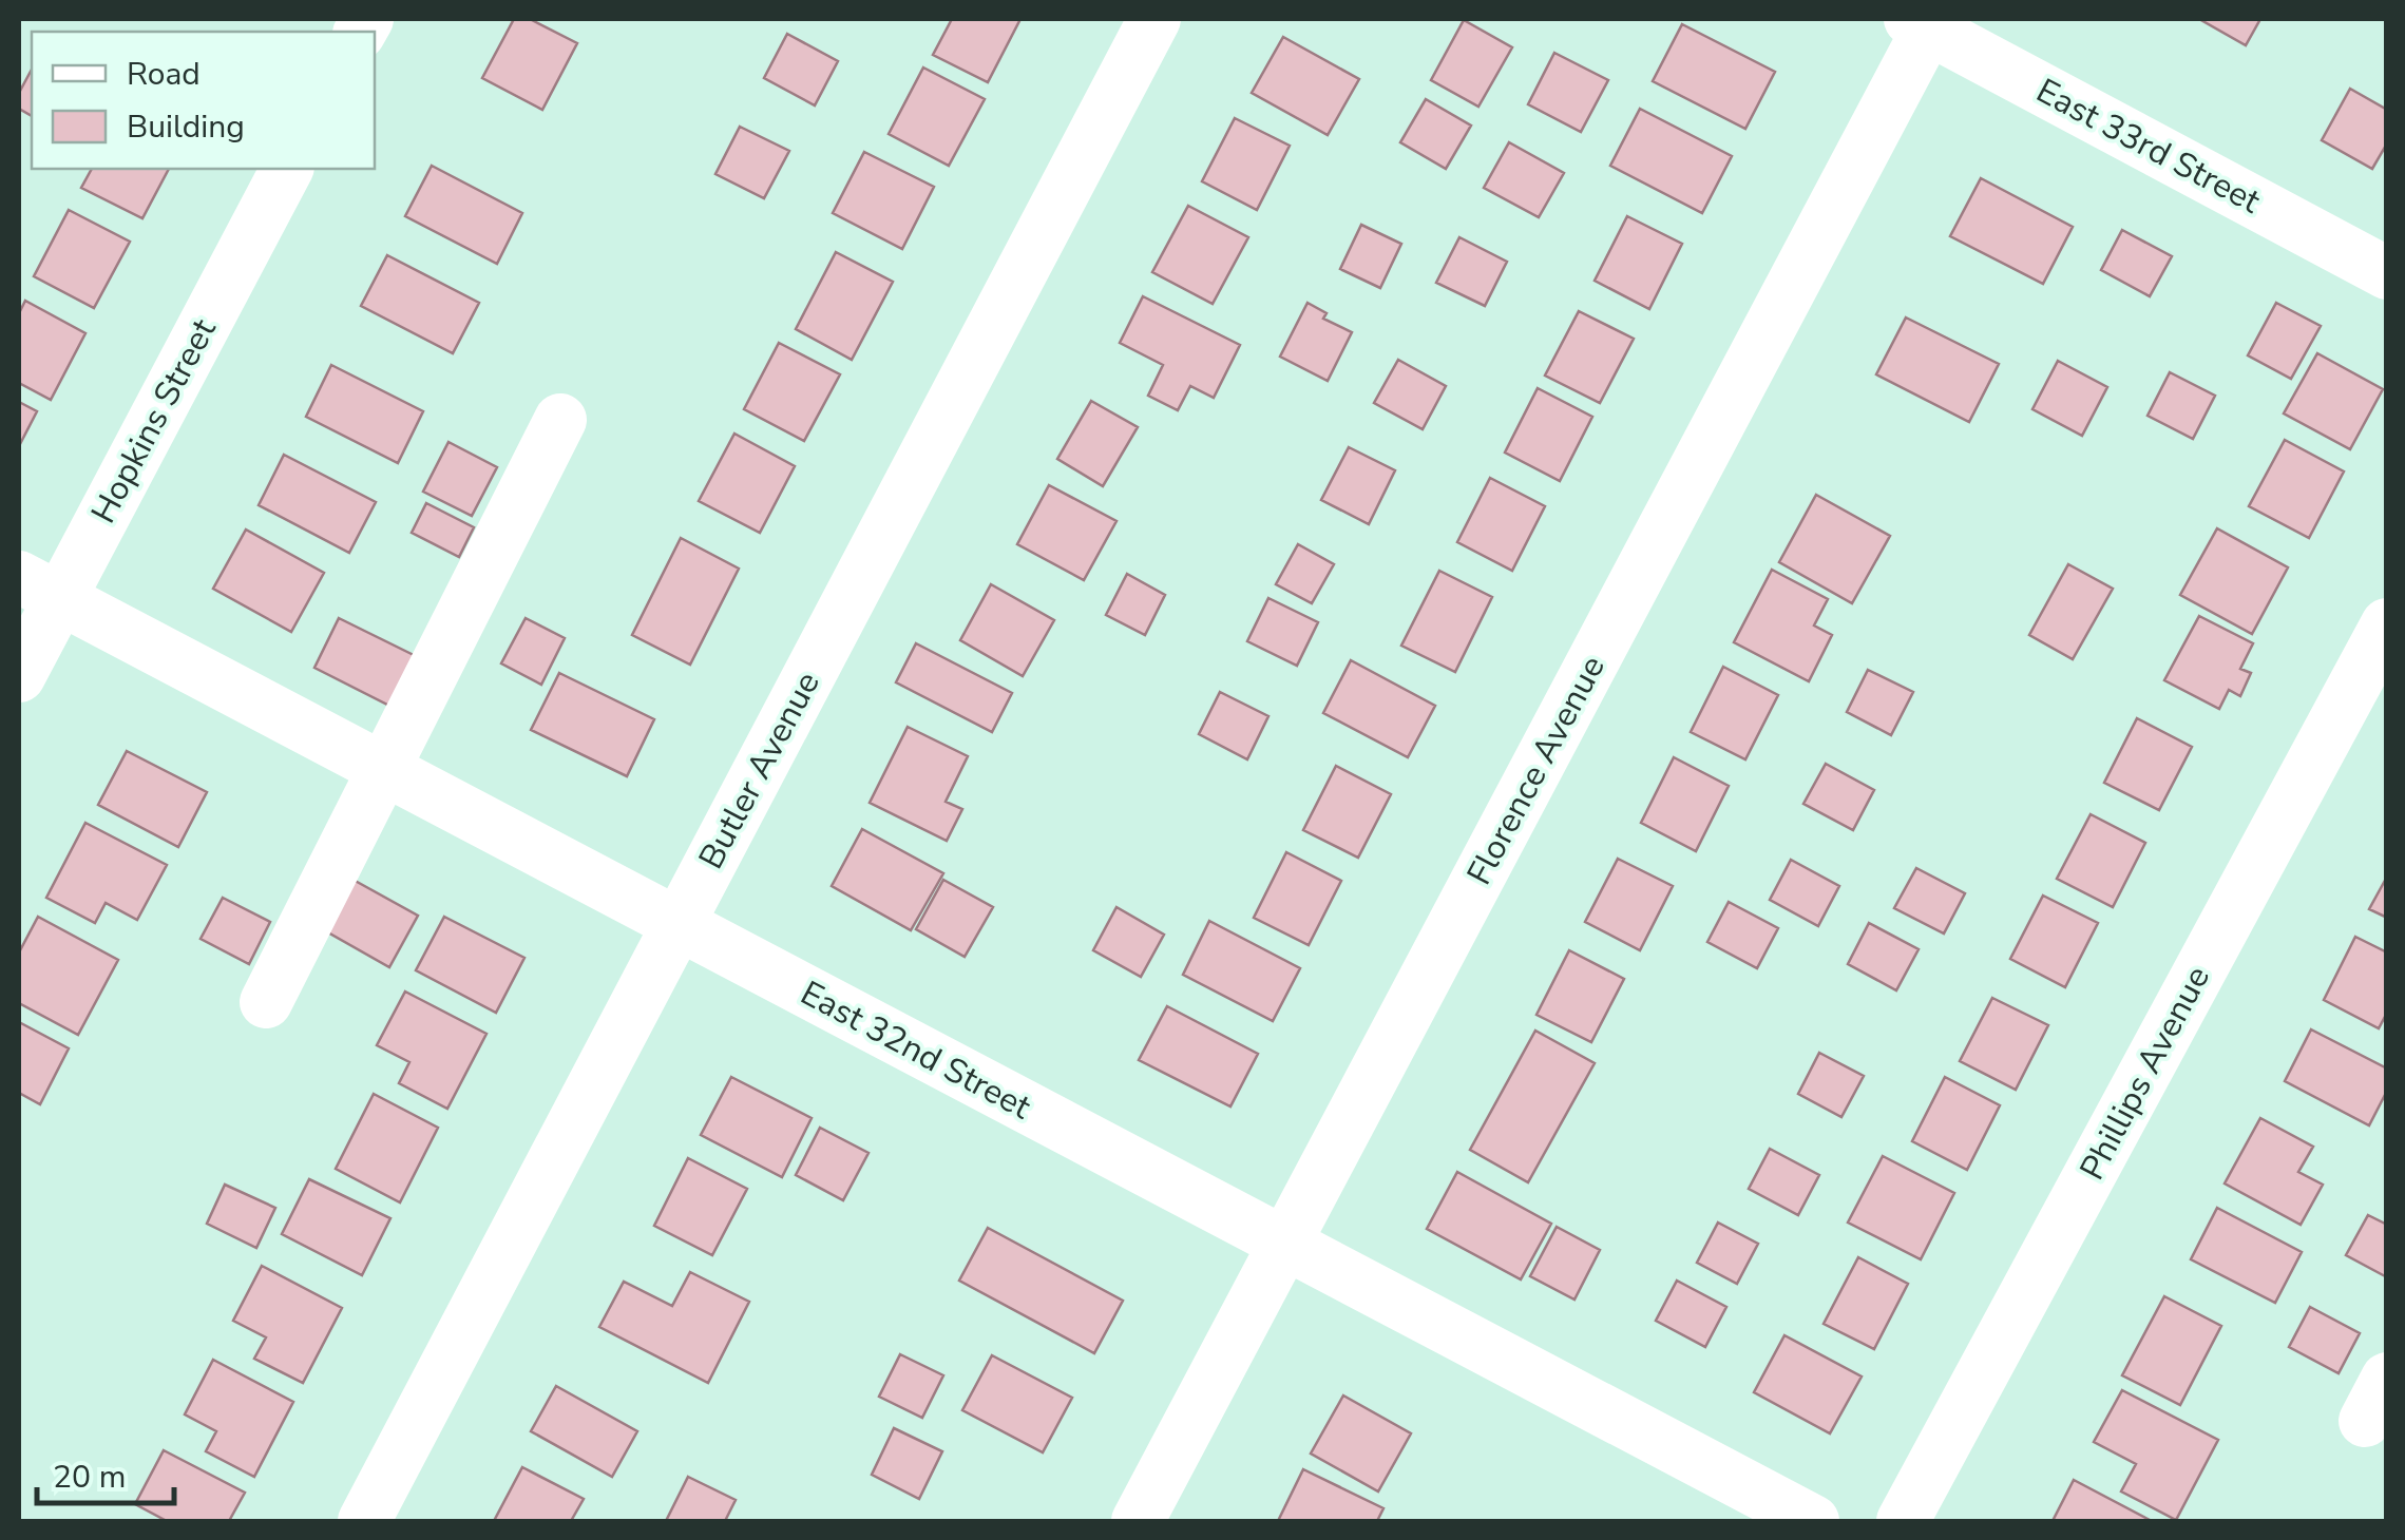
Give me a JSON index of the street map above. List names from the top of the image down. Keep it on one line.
{"streets":{"street":["East 33rd Street","Hopkins Street","Butler Avenue","Florence Avenue","East 32nd Street","Phillips Avenue"]},"crossings":[["East 33rd Street","Florence Avenue"],["Hopkins Street","East 32nd Street"],["Butler Avenue","East 32nd Street"],["Florence Avenue","East 32nd Street"]],"legend":["Road","Building"],"scale_bar":"20 m"}
